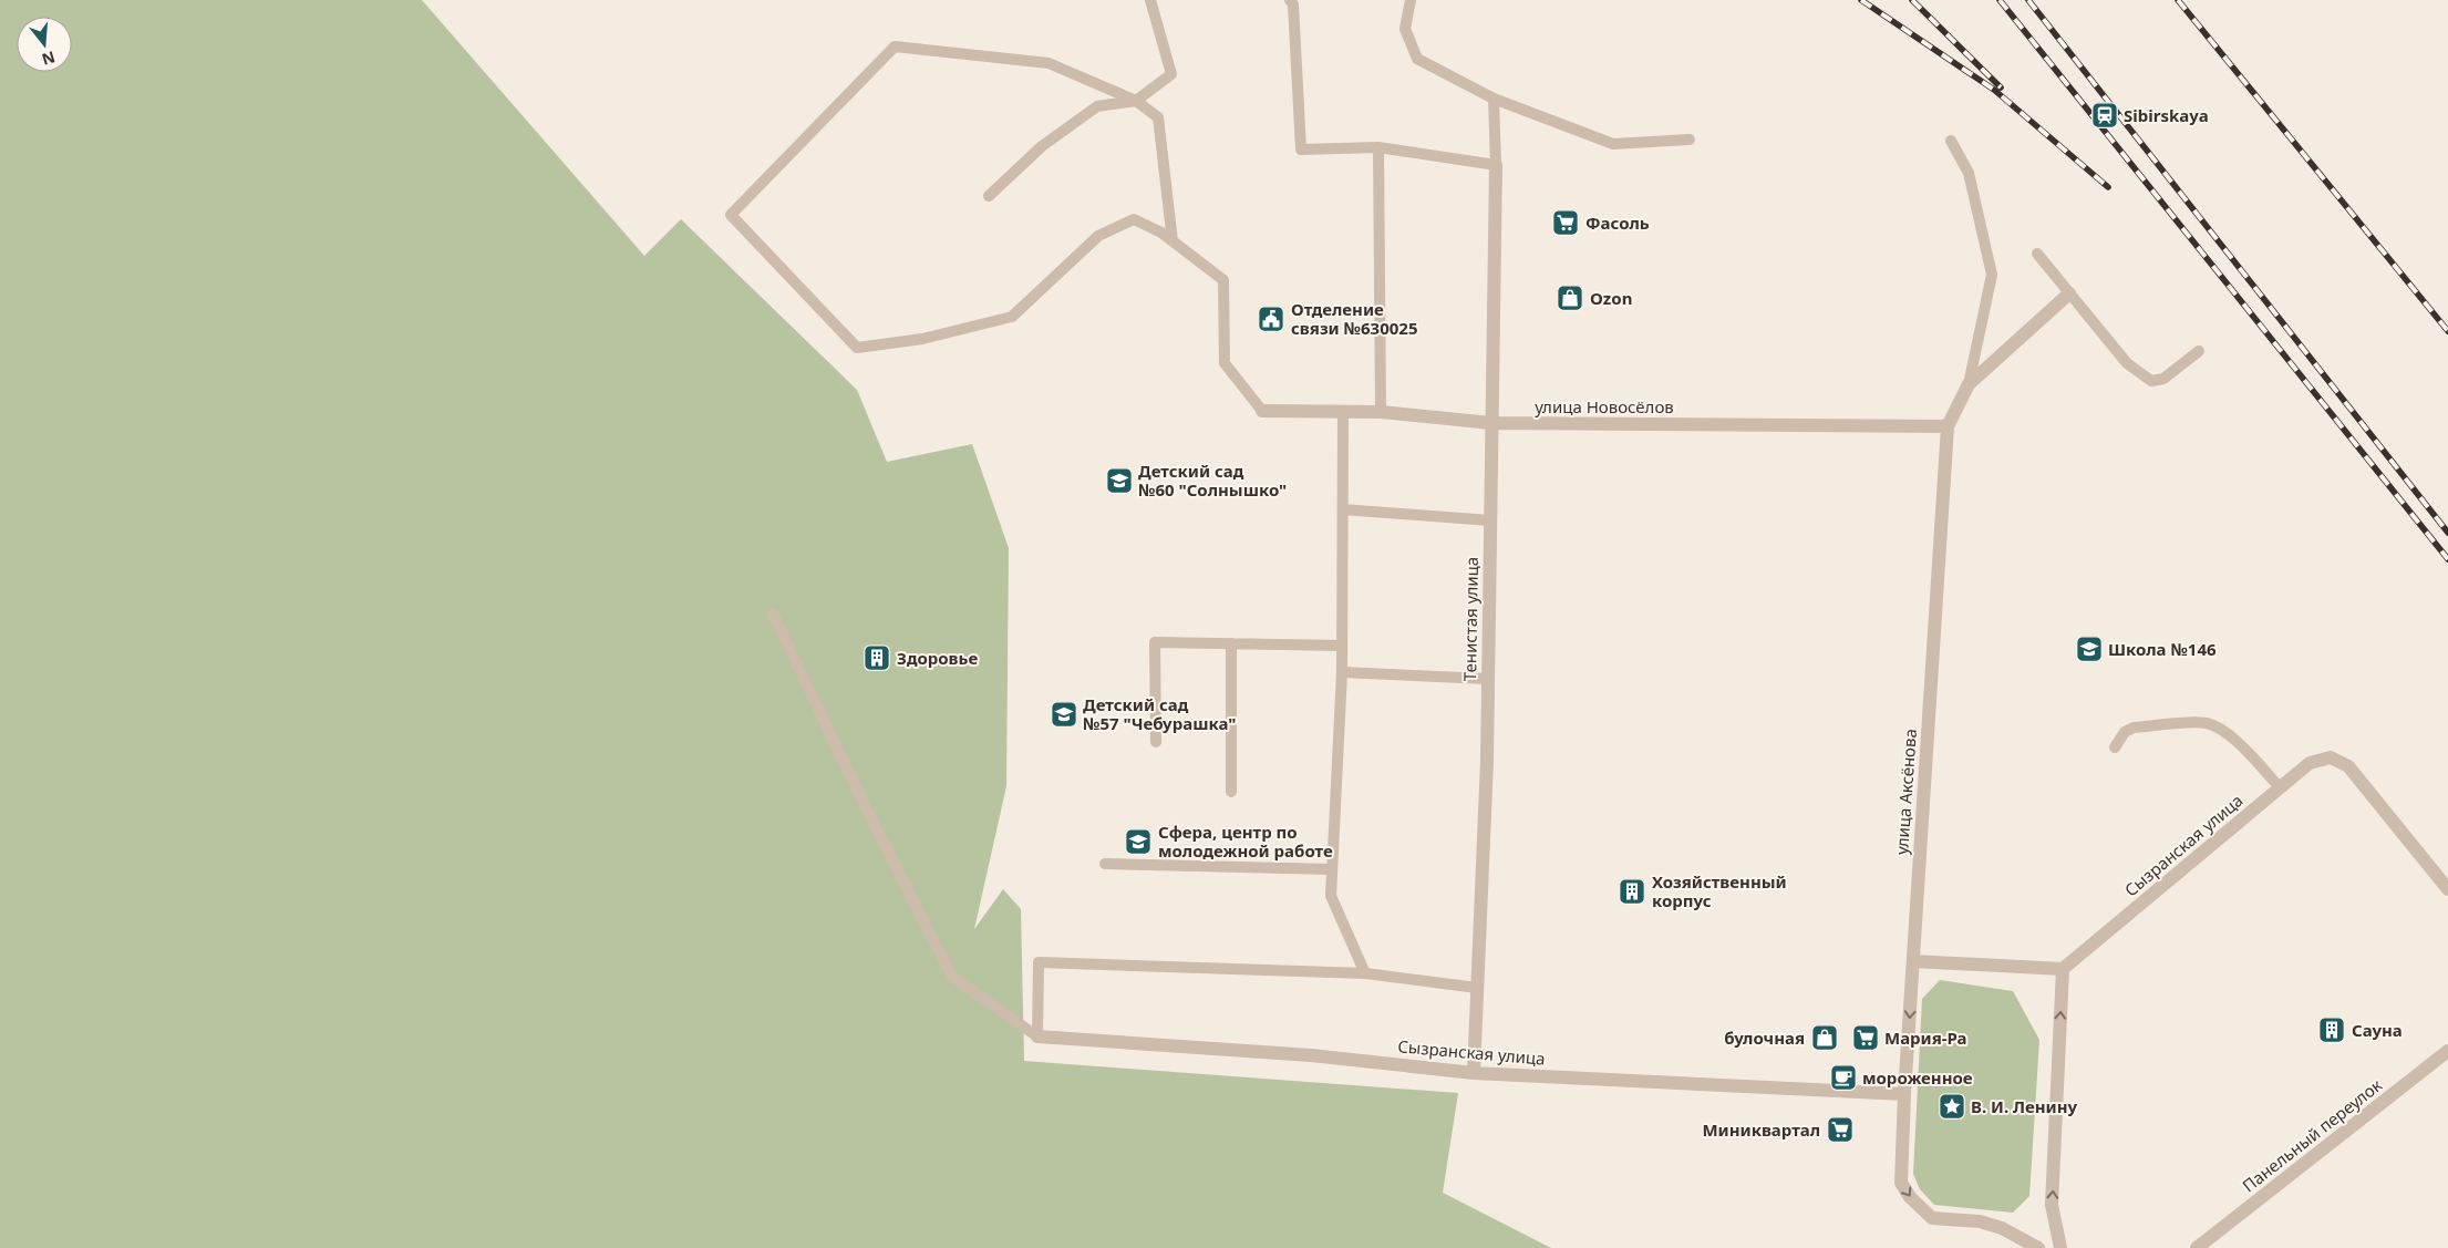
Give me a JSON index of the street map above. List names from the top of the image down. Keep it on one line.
{"streets":{"street":["улица Новосёлов","Тенистая улица","улица Аксёнова","Сызранская улица","Панельный переулок"]},"crossings":[["улица Новосёлов","Тенистая улица"],["улица Новосёлов","улица Аксёнова"],["Тенистая улица","Сызранская улица"],["улица Аксёнова","Сызранская улица"]],"places":{"station":["Sibirskaya"],"supermarket":["Фасоль","Мария-Ра","Миниквартал"],"shop":["Ozon","булочная"],"public building":["Отделение связи №630025"],"school or university":["Детский сад №60 \"Солнышко\"","Школа №146","Детский сад №57 \"Чебурашка\"","Сфера, центр по молодежной работе"],"building":["Здоровье","Хозяйственный корпус","Сауна"],"cafe":["мороженное"],"place":["В. И. Ленину"]},"north":"bottom"}
